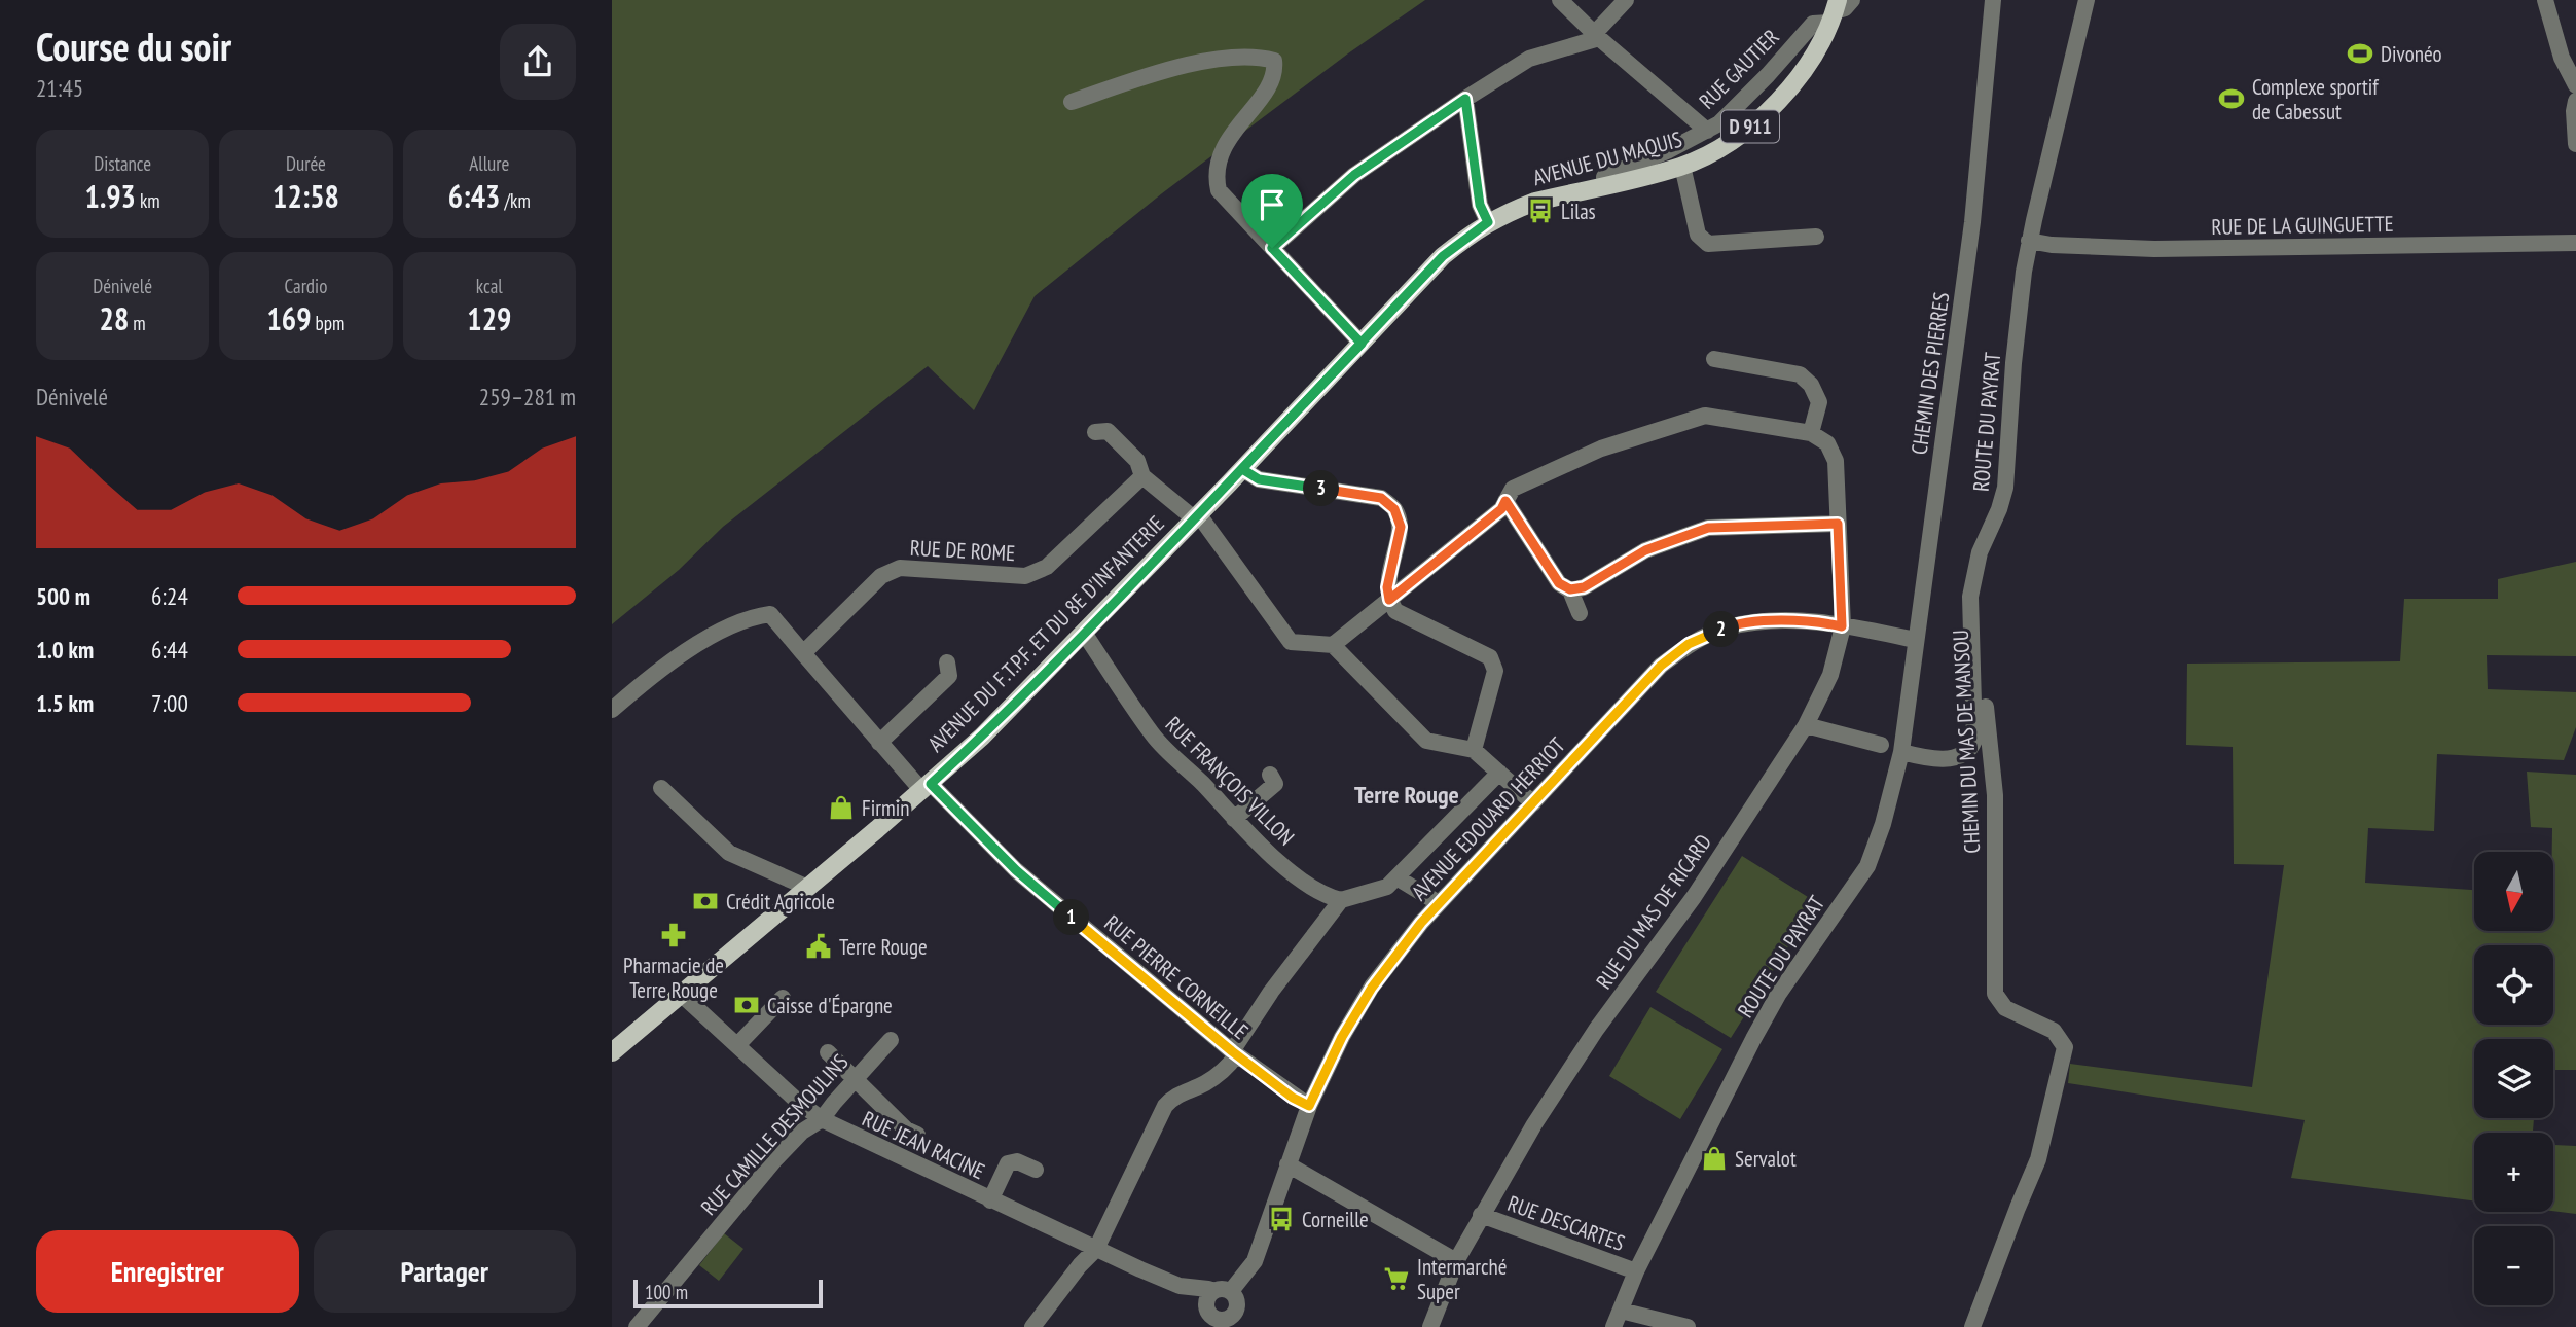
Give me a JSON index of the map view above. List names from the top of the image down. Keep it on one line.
{"streets":{"main road":["D 911","AVENUE DU MAQUIS","AVENUE DU F.T.P.F. ET DU 8E D'INFANTERIE"],"street":["RUE GAUTIER","RUE DE LA GUINGUETTE","CHEMIN DES PIERRES","ROUTE DU PAYRAT","RUE DE ROME","CHEMIN DU MAS DE MANSOU","RUE FRANÇOIS VILLON","AVENUE EDOUARD HERRIOT","RUE DU MAS DE RICARD","RUE PIERRE CORNEILLE","RUE CAMILLE DESMOULINS","RUE JEAN RACINE","RUE DESCARTES"]},"crossings":[["RUE GAUTIER","AVENUE DU MAQUIS"],["AVENUE DU MAQUIS","AVENUE DU F.T.P.F. ET DU 8E D'INFANTERIE"],["RUE DE LA GUINGUETTE","ROUTE DU PAYRAT"],["CHEMIN DES PIERRES","ROUTE DU PAYRAT"],["CHEMIN DES PIERRES","AVENUE EDOUARD HERRIOT"],["ROUTE DU PAYRAT","CHEMIN DU MAS DE MANSOU"],["ROUTE DU PAYRAT","RUE DESCARTES"],["AVENUE DU F.T.P.F. ET DU 8E D'INFANTERIE","RUE FRANÇOIS VILLON"],["AVENUE DU F.T.P.F. ET DU 8E D'INFANTERIE","RUE PIERRE CORNEILLE"],["AVENUE DU F.T.P.F. ET DU 8E D'INFANTERIE","RUE JEAN RACINE"],["AVENUE EDOUARD HERRIOT","RUE DU MAS DE RICARD"],["AVENUE EDOUARD HERRIOT","RUE PIERRE CORNEILLE"],["AVENUE EDOUARD HERRIOT","RUE JEAN RACINE"],["RUE DU MAS DE RICARD","RUE DESCARTES"],["RUE CAMILLE DESMOULINS","RUE JEAN RACINE"]],"districts":["Terre Rouge"],"places":{"sports":["Divonéo","Complexe sportif de Cabessut"],"bus stop":["Lilas","Corneille"],"shop":["Firmin","Servalot"],"bank":["Crédit Agricole","Caisse d'Épargne"],"pharmacy":["Pharmacie de Terre Rouge"],"public building":["Terre Rouge"],"supermarket":["Intermarché Super"]},"scale_bar":"100 m","north":"bottom","page":{"heading":["Course du soir","21:45"],"stats":[["Distance","1.93 km"],["Durée","12:58"],["Allure","6:43 /km"],["Dénivelé","28 m"],["Cardio","169 bpm"],["kcal","129"]],"chart":["Dénivelé","259–281 m"],"pins":["3","2","1"],"list":[{"name":"500 m","note":"6:24"},{"name":"1.0 km","note":"6:44"},{"name":"1.5 km","note":"7:00"}],"map_buttons":["+","−"],"buttons":["Enregistrer","Partager"],"scale":"100 m"}}
